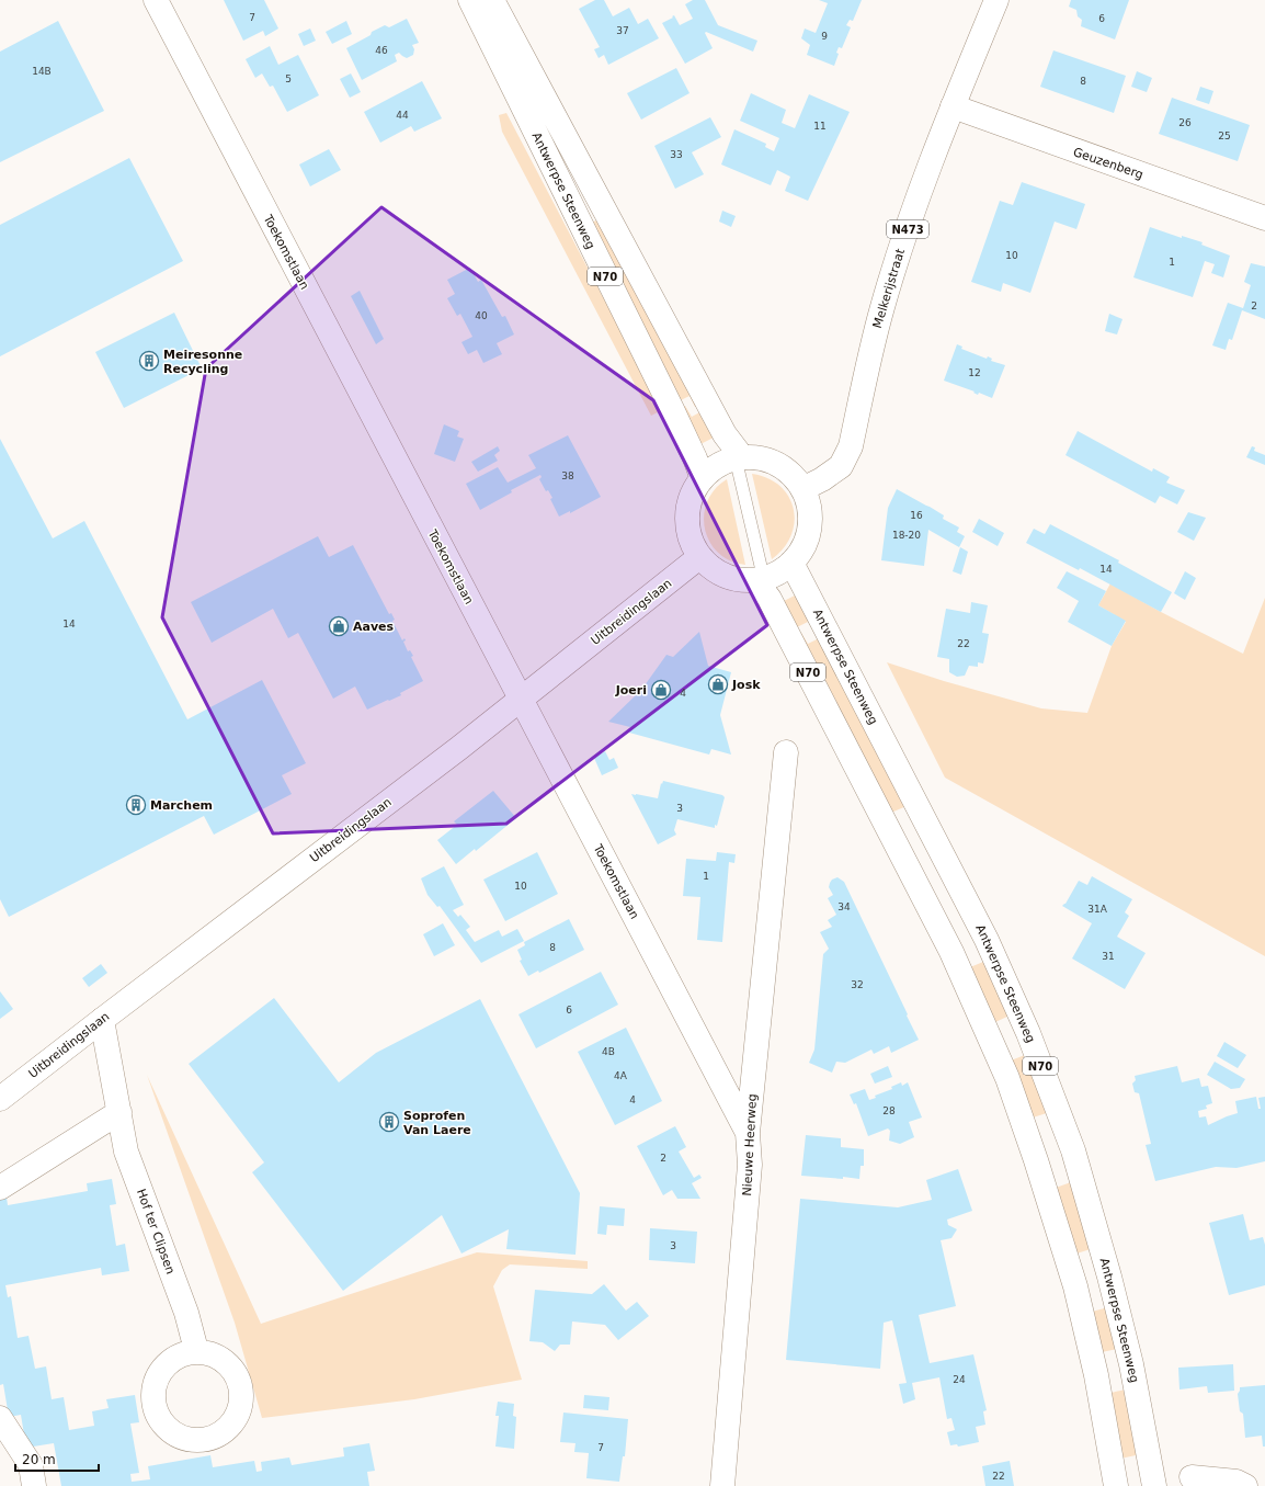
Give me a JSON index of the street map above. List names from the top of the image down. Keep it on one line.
{"streets":{"main road":["Geuzenberg","Antwerpse Steenweg","N473","Toekomstlaan","N70","Melkerijstraat","Uitbreidingslaan","Nieuwe Heerweg","Hof ter Clipsen"]},"crossings":[["Geuzenberg","Melkerijstraat"],["Toekomstlaan","Uitbreidingslaan"],["Toekomstlaan","Nieuwe Heerweg"],["Uitbreidingslaan","Hof ter Clipsen"]],"places":{"building":["Meiresonne Recycling","Marchem","Soprofen Van Laere"],"shop":["Aaves","Josk","Joeri"]},"house_numbers":["7","6","37","9","46","14B","5","8","44","26","11","25","33","10","1","2","40","12","38","16","18-20","14","14","22","4","3","1","10","34","31A","8","31","32","6","4B","4A","4","28","2","3","24","7","22"],"scale_bar":"20 m"}
